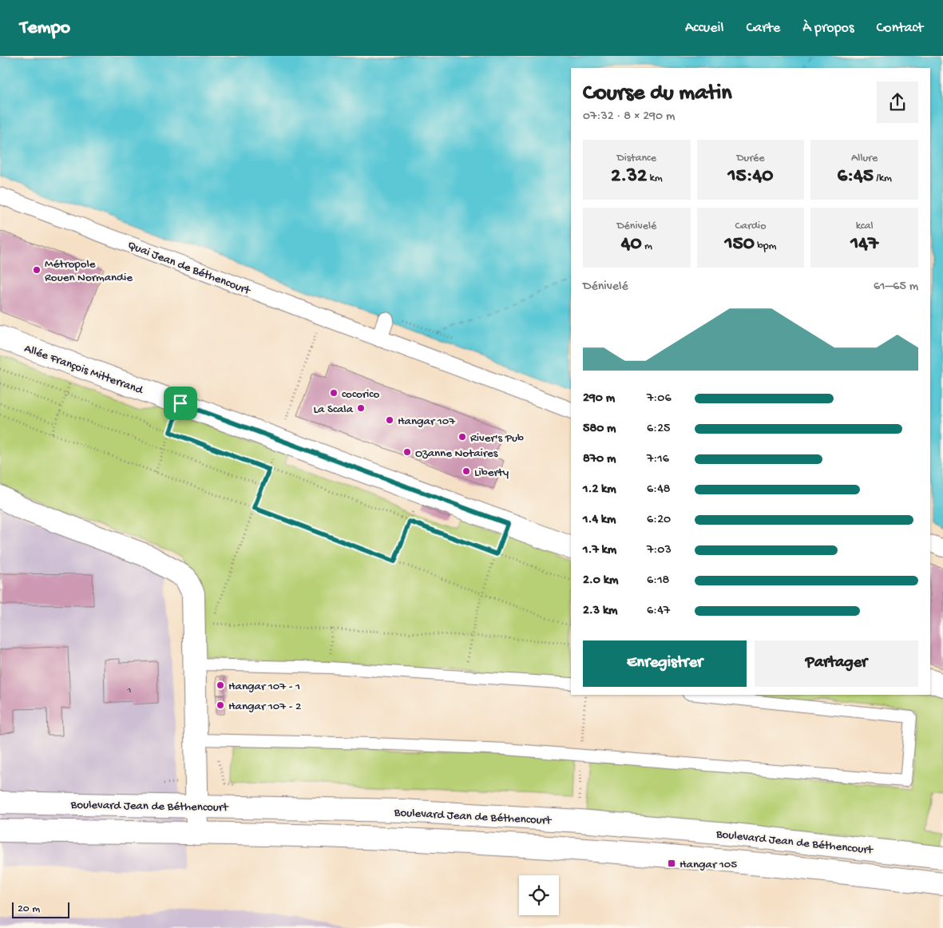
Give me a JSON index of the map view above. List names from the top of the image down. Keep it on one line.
{"streets":{"main road":["Allée François Mitterrand","Boulevard Jean de Béthencourt"],"street":["Quai Jean de Béthencourt"]},"places":{"other":["Métropole Rouen Normandie","cocorico","La Scala","Hangar 107","River's Pub","Ozanne Notaires","Liberty","Hangar 107 - 1","Hangar 107 - 2"],"transit":["Hangar 105"]},"house_numbers":["1"],"scale_bar":"20 m","page":{"header":"Tempo","nav":["Accueil","Carte","À propos","Contact"],"heading":["Course du matin","07:32 · 8 × 290 m"],"stats":[["Distance","2.32 km"],["Durée","15:40"],["Allure","6:45 /km"],["Dénivelé","40 m"],["Cardio","150 bpm"],["kcal","147"]],"chart":["Dénivelé","61–65 m"],"list":[{"name":"290 m","note":"7:06"},{"name":"580 m","note":"6:25"},{"name":"870 m","note":"7:16"},{"name":"1.2 km","note":"6:48"},{"name":"1.4 km","note":"6:20"},{"name":"1.7 km","note":"7:03"},{"name":"2.0 km","note":"6:18"},{"name":"2.3 km","note":"6:47"}],"buttons":["Enregistrer","Partager"],"scale":"20 m"}}
